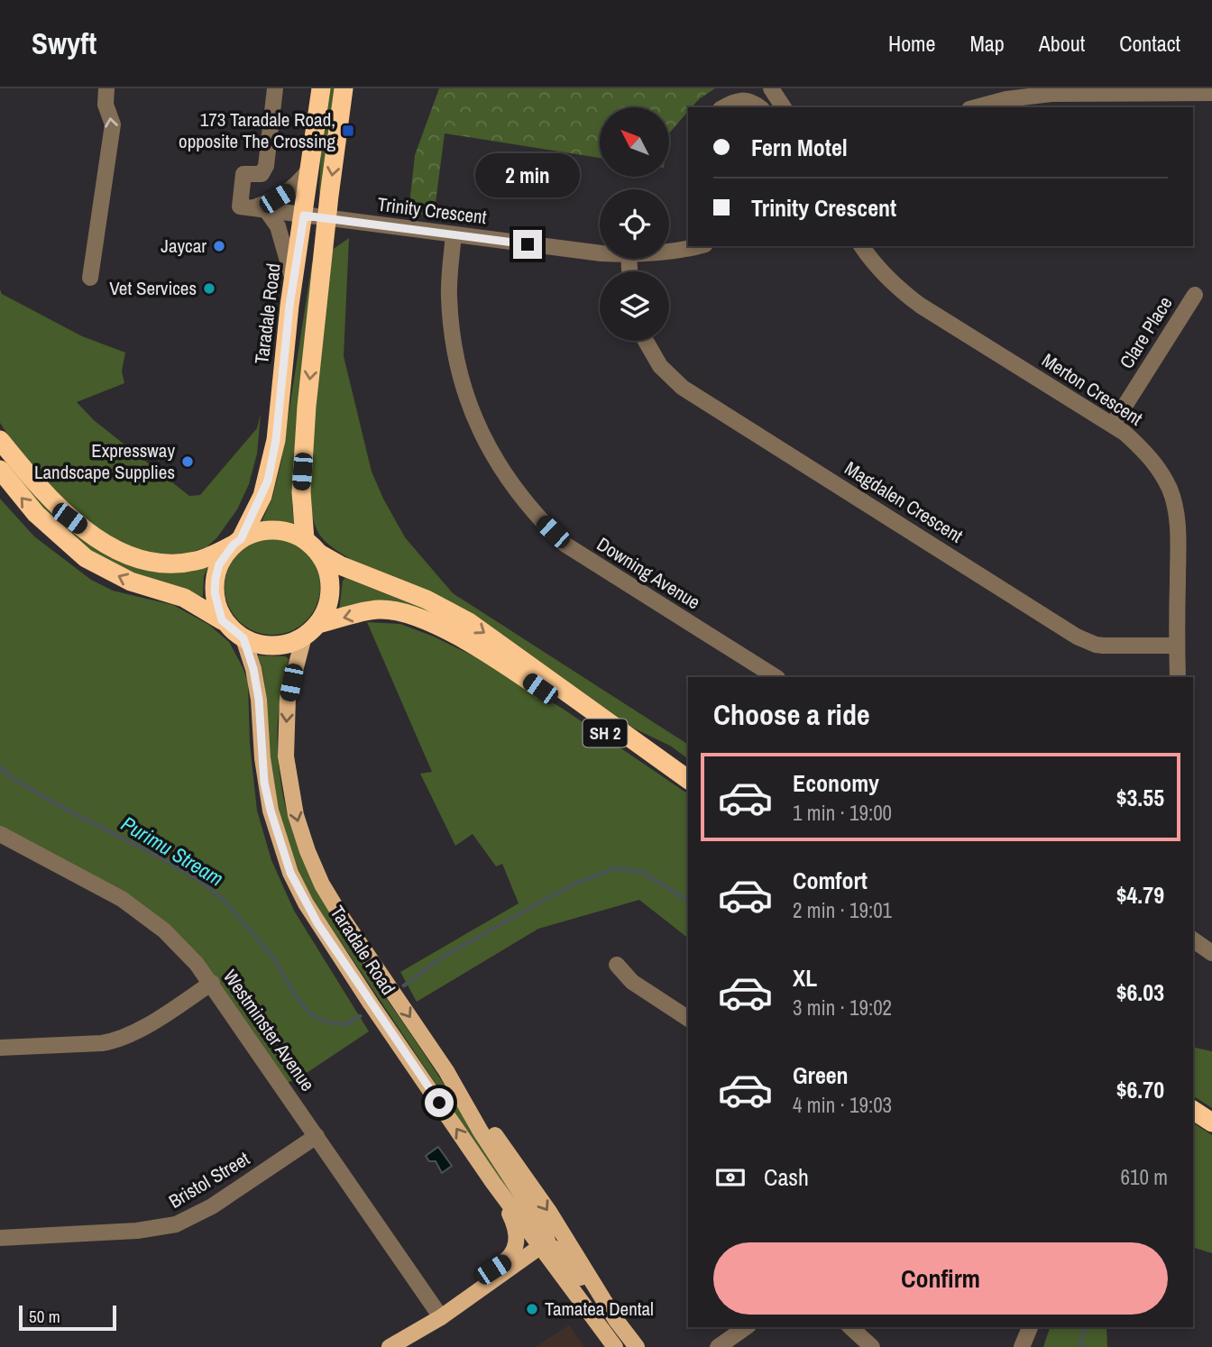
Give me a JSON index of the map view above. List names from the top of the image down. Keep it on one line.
{"streets":{"highway":["Taradale Road","SH 2"],"street":["Trinity Crescent","Clare Place","Merton Crescent","Magdalen Crescent","Downing Avenue","Westminster Avenue","Bristol Street"]},"crossings":[["Trinity Crescent","Taradale Road"],["Trinity Crescent","Downing Avenue"],["Taradale Road","SH 2"],["Clare Place","Merton Crescent"],["Merton Crescent","Magdalen Crescent"],["Westminster Avenue","Bristol Street"]],"water":["Purimu Stream"],"places":{"transit":["173 Taradale Road, opposite The Crossing"],"other":["Jaycar","Vet Services","Expressway Landscape Supplies","Tamatea Dental"]},"scale_bar":"50 m","north":"top left","page":{"header":"Swyft","nav":["Home","Map","About","Contact"],"banner":["Fern Motel","Trinity Crescent"],"bubble":"2 min","heading":"Choose a ride","list":[{"name":"Economy","note":"1 min · 19:00","value":"$3.55"},{"name":"Comfort","note":"2 min · 19:01","value":"$4.79"},{"name":"XL","note":"3 min · 19:02","value":"$6.03"},{"name":"Green","note":"4 min · 19:03","value":"$6.70"}],"pay":["Cash","610 m"],"buttons":"Confirm","scale":"50 m"}}
